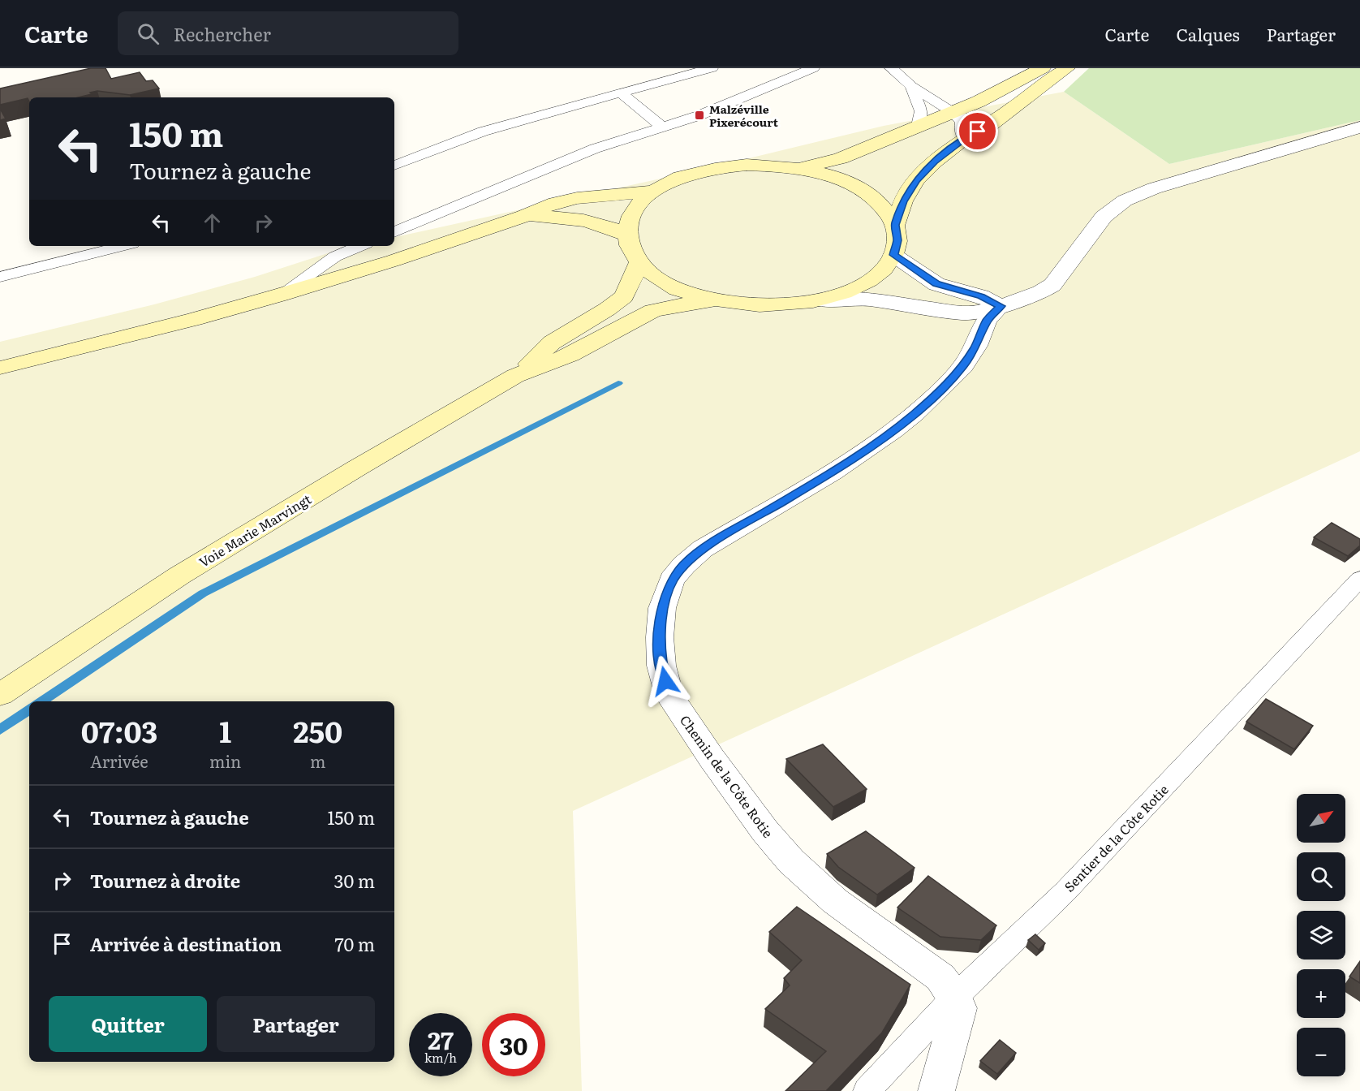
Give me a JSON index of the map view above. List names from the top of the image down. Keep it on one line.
{"streets":{"main road":["Voie Marie Marvingt"],"street":["Chemin de la Côte Rotie"],"lane":["Sentier de la Côte Rotie"]},"crossings":[["Chemin de la Côte Rotie","Sentier de la Côte Rotie"]],"places":{"transit":["Malzéville Pixerécourt"]},"north":"top right","page":{"header":"Carte","search":"Rechercher","nav":["Carte","Calques","Partager"],"turn":["150 m","Tournez à gauche"],"eta":["07:03","Arrivée","1","min","250","m"],"list":[{"name":"Tournez à gauche","value":"150 m"},{"name":"Tournez à droite","value":"30 m"},{"name":"Arrivée à destination","value":"70 m"}],"map_buttons":["+","−"],"buttons":["Quitter","Partager"],"speed":"27 km/h","limit":"30"}}
